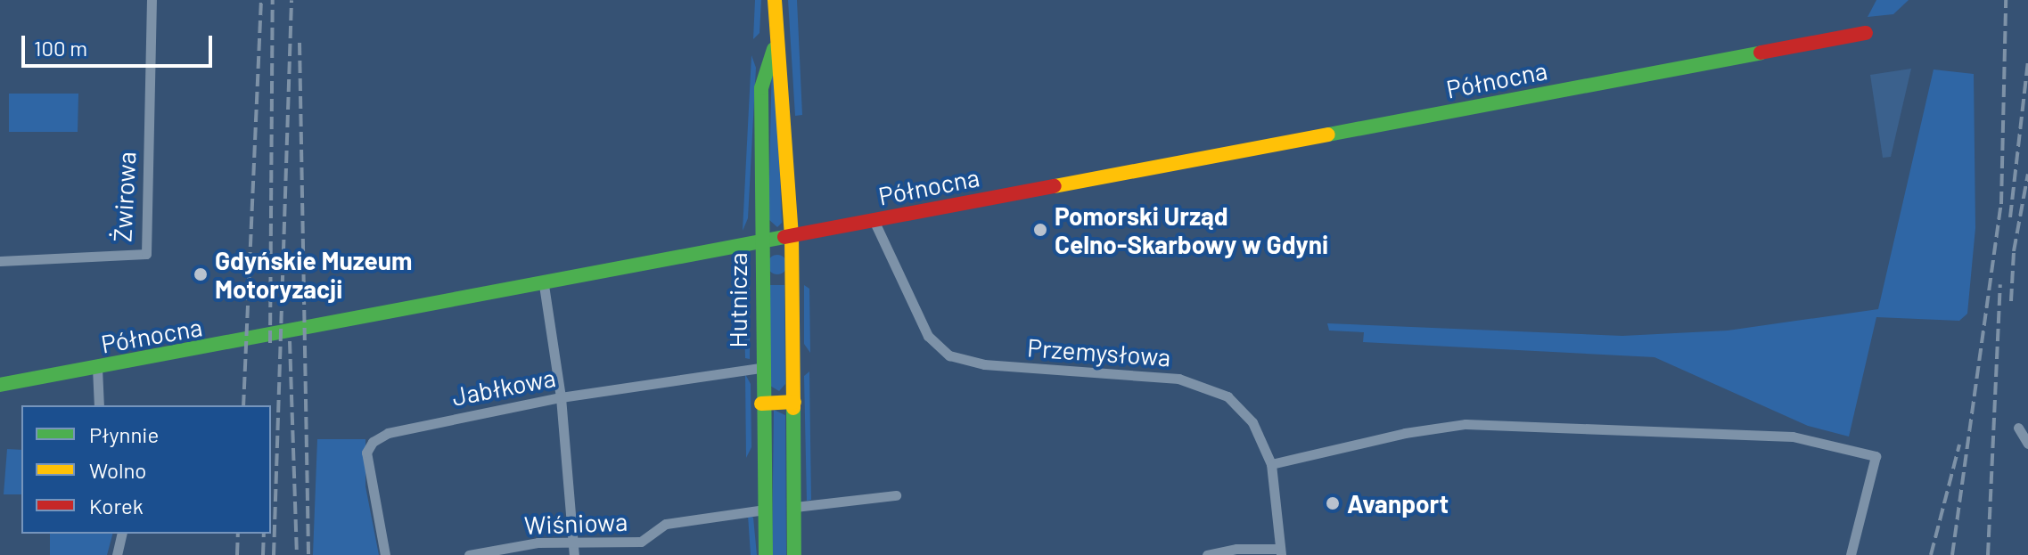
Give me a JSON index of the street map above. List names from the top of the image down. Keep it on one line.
{"streets":{"street":["Północna","Żwirowa","Hutnicza","Przemysłowa","Jabłkowa","Wiśniowa"]},"crossings":[["Północna","Hutnicza"],["Północna","Przemysłowa"],["Hutnicza","Jabłkowa"],["Hutnicza","Wiśniowa"]],"places":["Pomorski Urząd Celno-Skarbowy w Gdyni","Gdyńskie Muzeum Motoryzacji","Avanport"],"legend":["Płynnie","Wolno","Korek"],"scale_bar":"100 m"}
